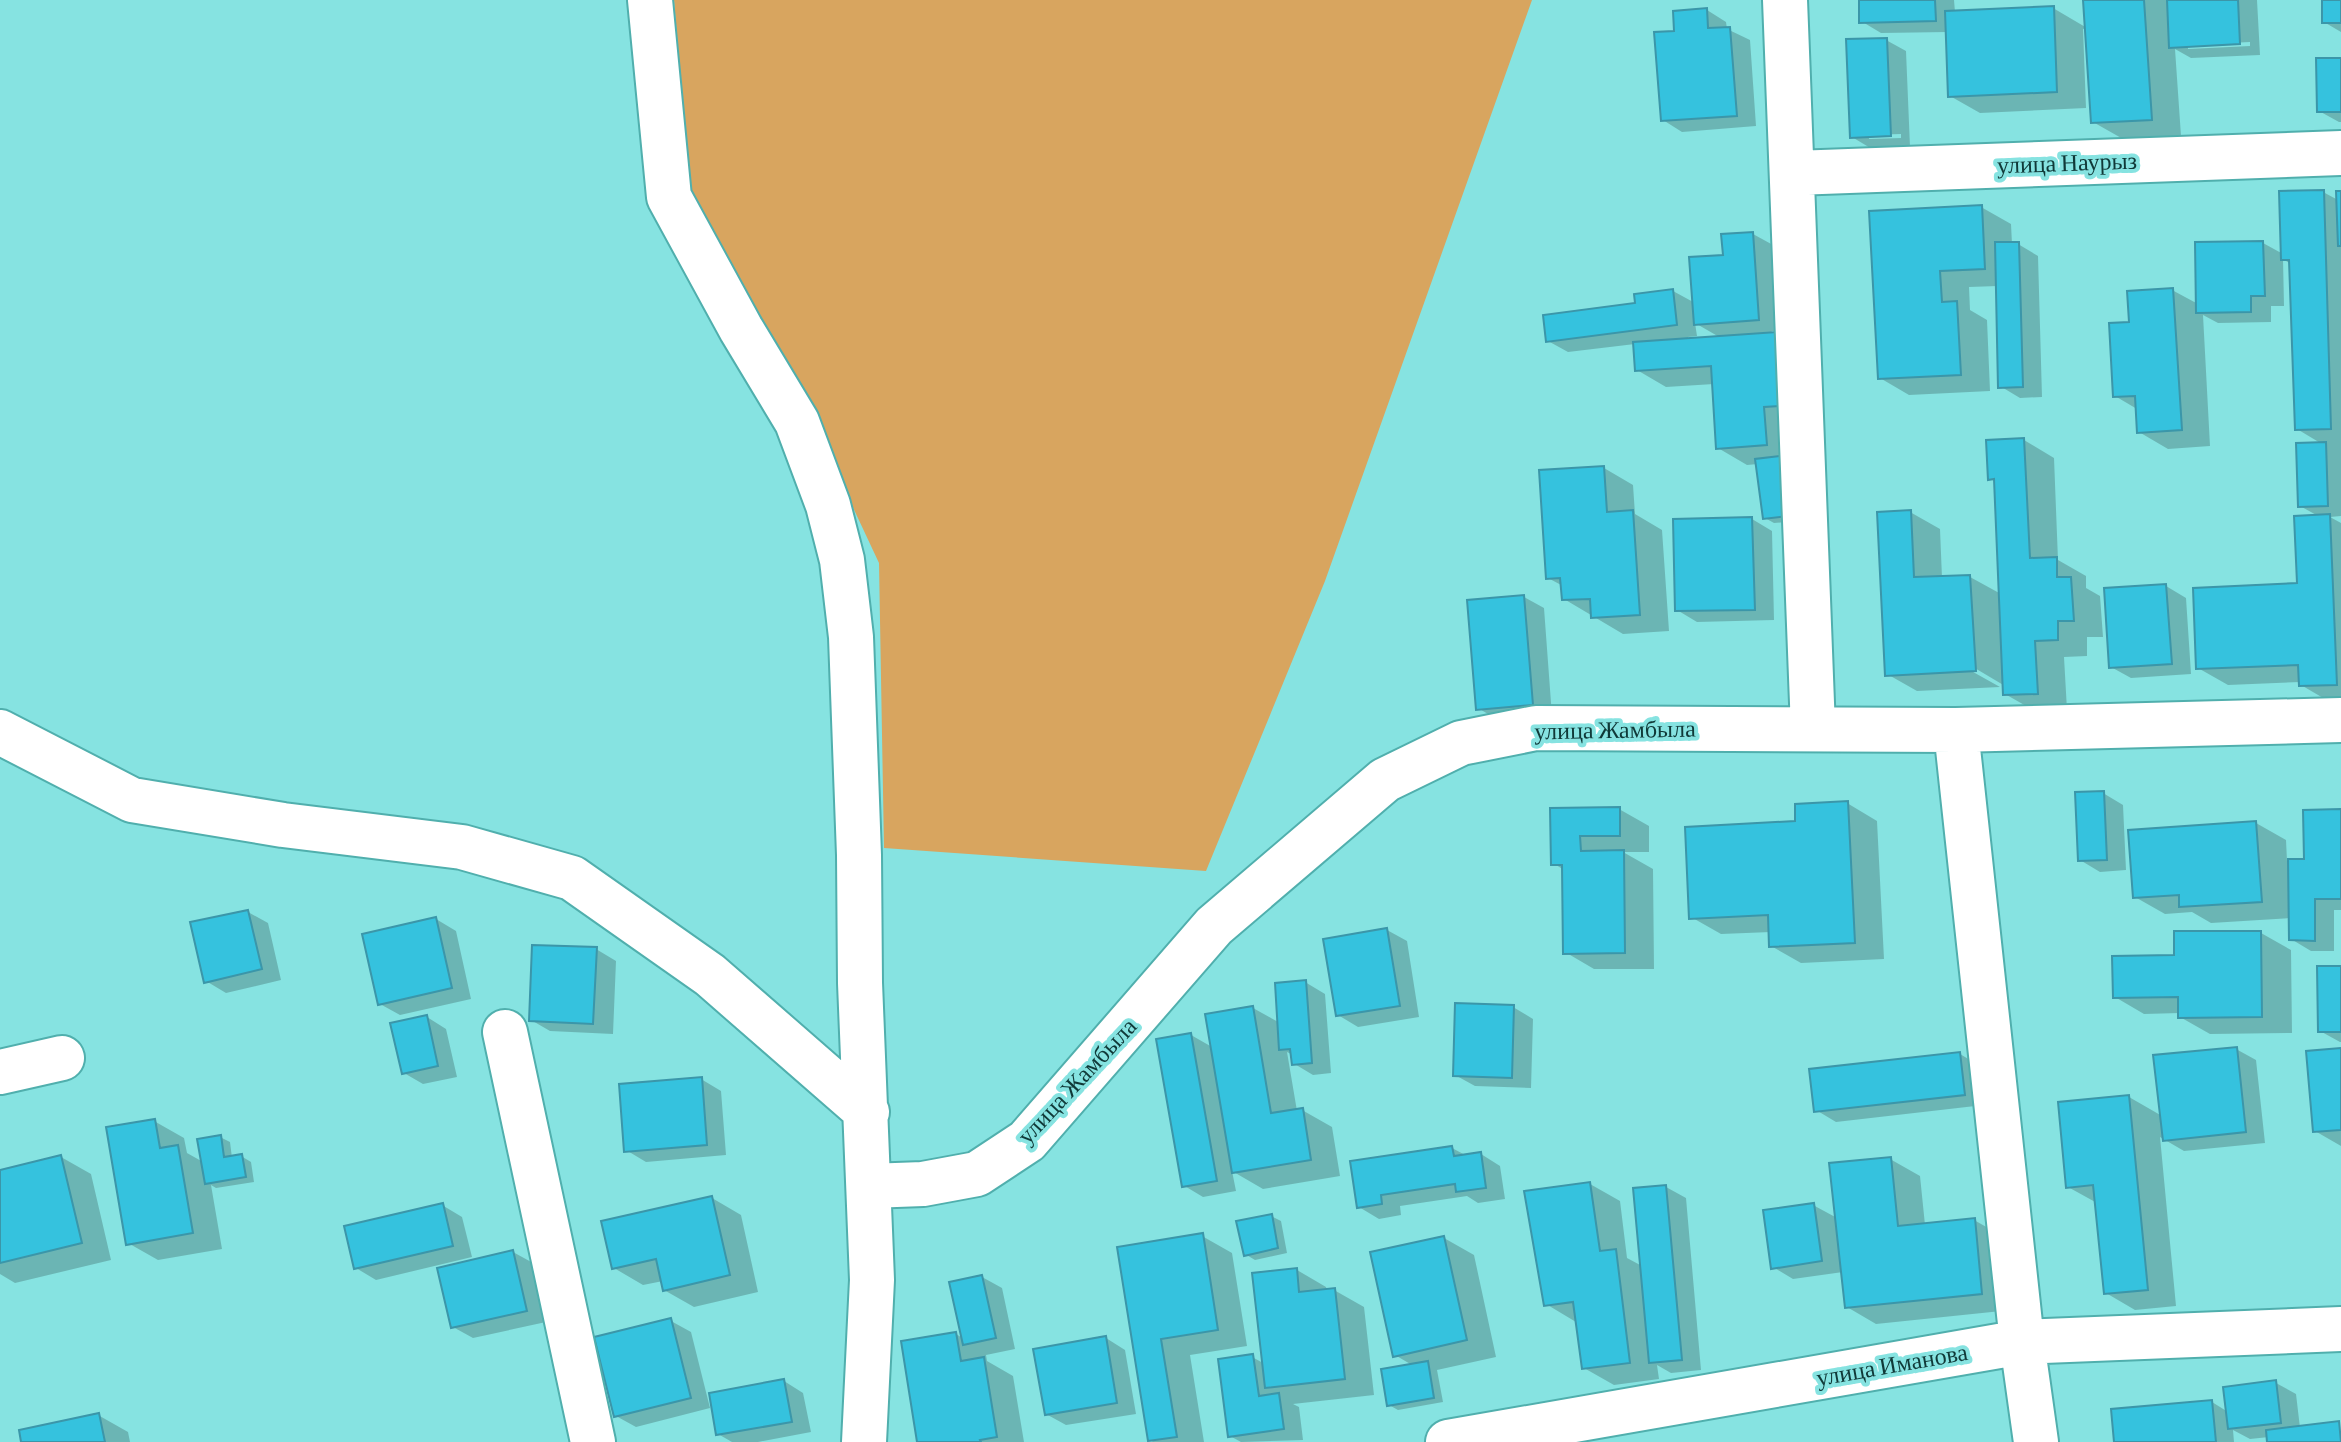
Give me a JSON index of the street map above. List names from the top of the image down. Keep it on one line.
{"streets":{"street":["улица Наурыз","улица Жамбыла","улица Иманова"]}}
